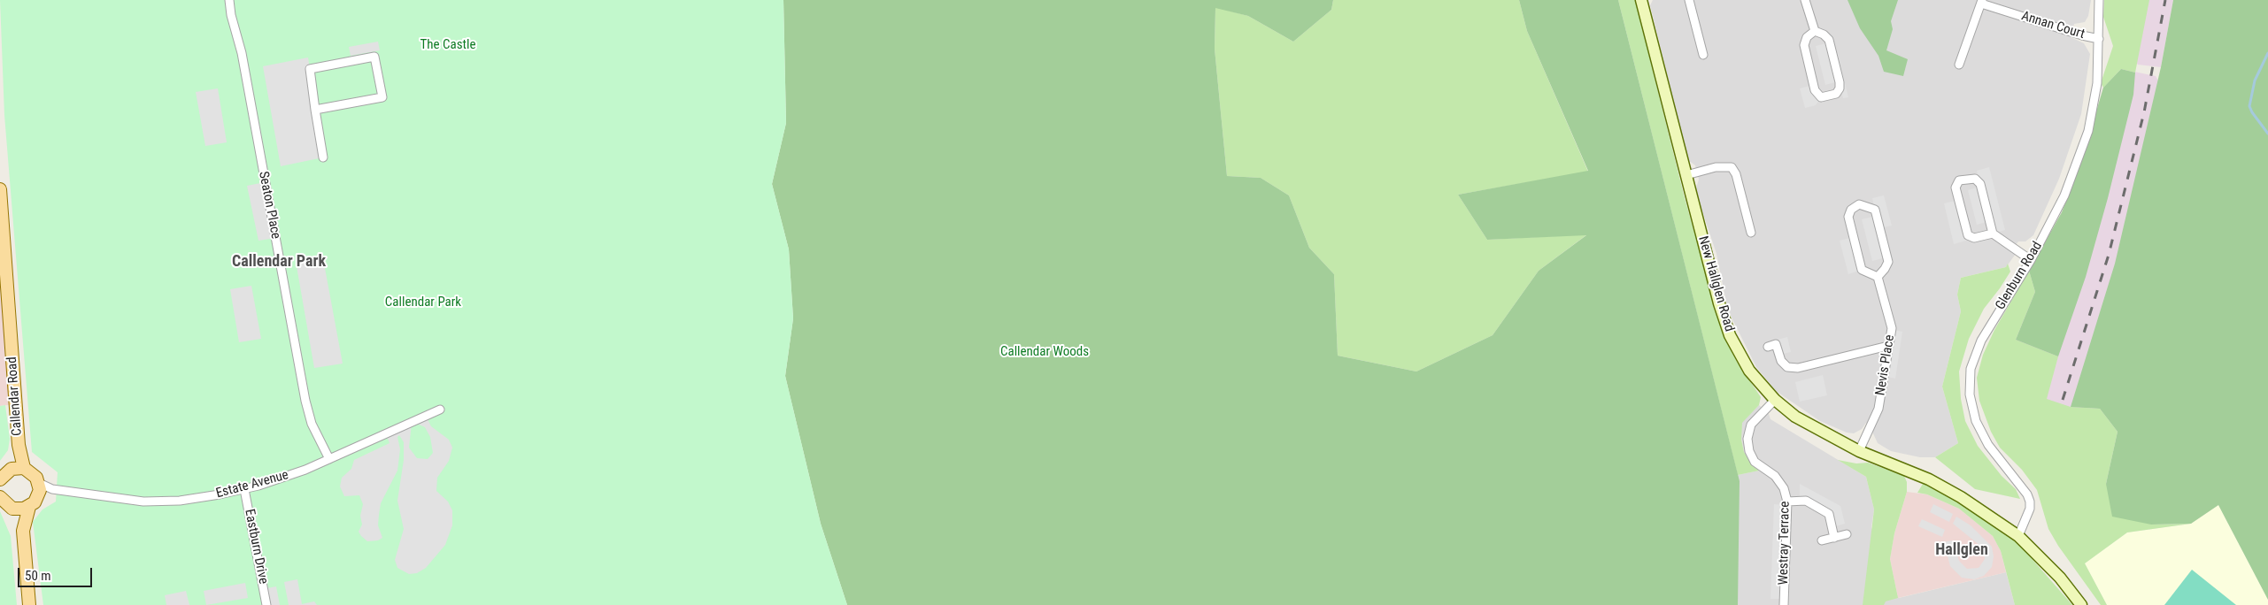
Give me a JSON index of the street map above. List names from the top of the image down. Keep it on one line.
{"streets":{"main road":["Callendar Road"],"street":["Annan Court","Seaton Place","Glenburn Road","New Hallglen Road","Nevis Place","Estate Avenue","Westray Terrace","Eastburn Drive"]},"crossings":[["Annan Court","Glenburn Road"],["Seaton Place","Estate Avenue"],["Glenburn Road","New Hallglen Road"],["New Hallglen Road","Nevis Place"],["New Hallglen Road","Westray Terrace"],["Estate Avenue","Eastburn Drive"]],"districts":["Callendar Park","Hallglen"],"parks":["The Castle","Callendar Park","Callendar Woods"],"scale_bar":"50 m"}
